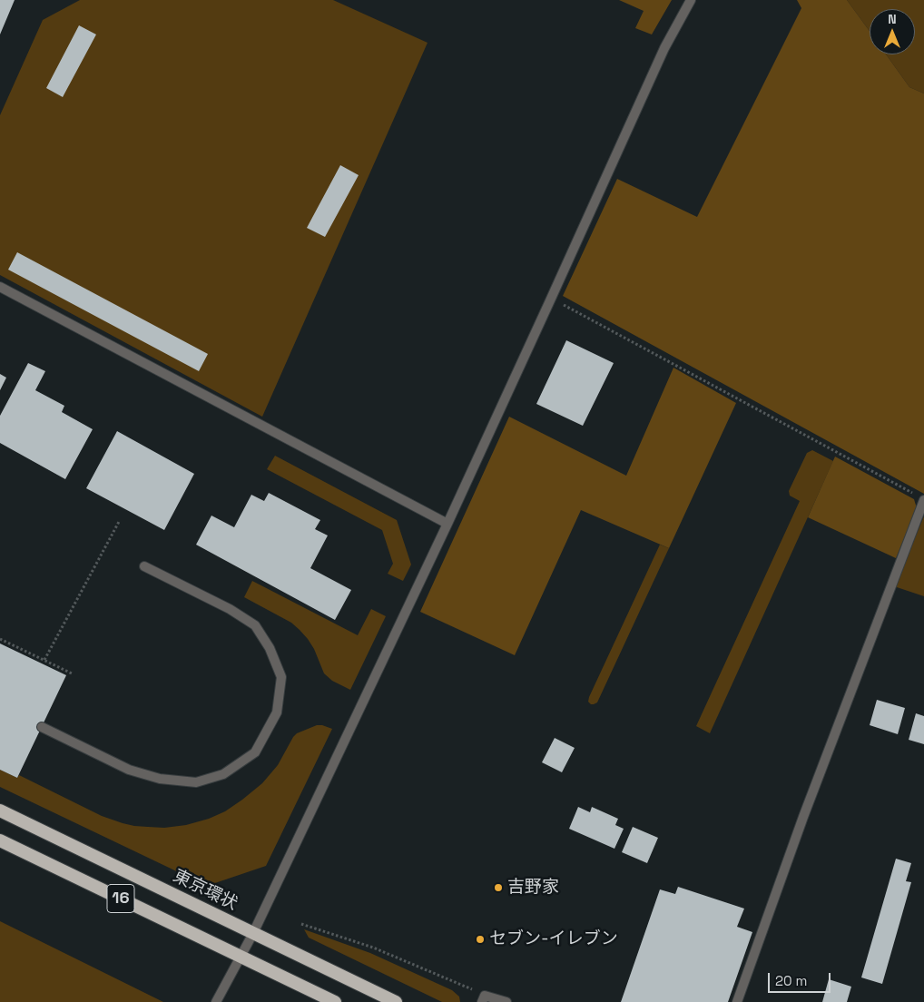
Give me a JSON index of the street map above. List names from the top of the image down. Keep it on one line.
{"streets":{"highway":["東京環状","16"]},"places":["吉野家","セブン-イレブン"],"scale_bar":"20 m","north":"top"}
